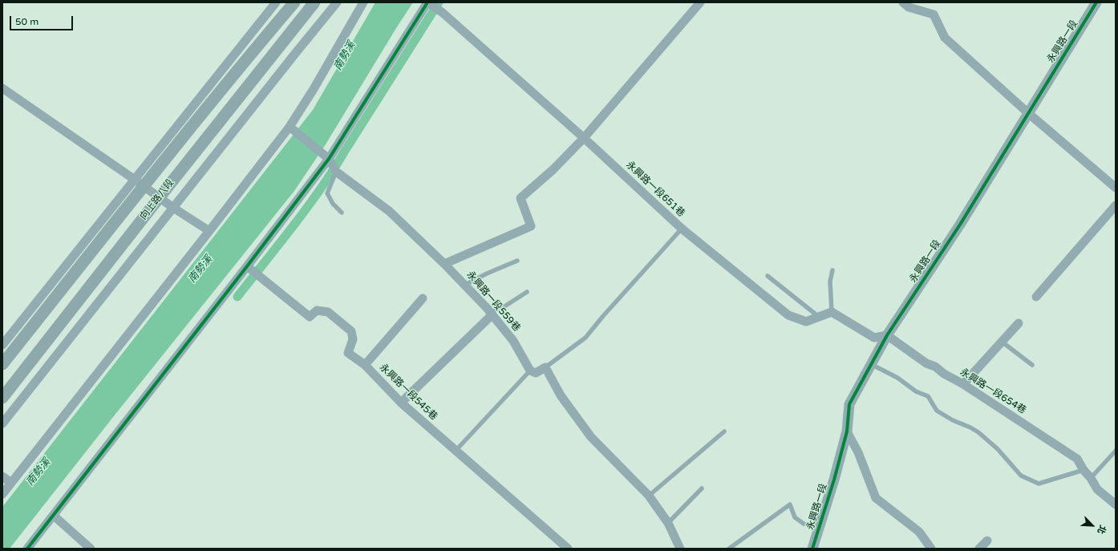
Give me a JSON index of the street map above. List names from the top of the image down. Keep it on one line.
{"streets":{"main road":["向上路八段"],"street":["永興路一段","永興路一段651巷","永興路一段559巷","永興路一段654巷","永興路一段545巷"]},"crossings":[["永興路一段","永興路一段654巷"]],"water":["南勢溪"],"scale_bar":"50 m","north":"bottom right"}
